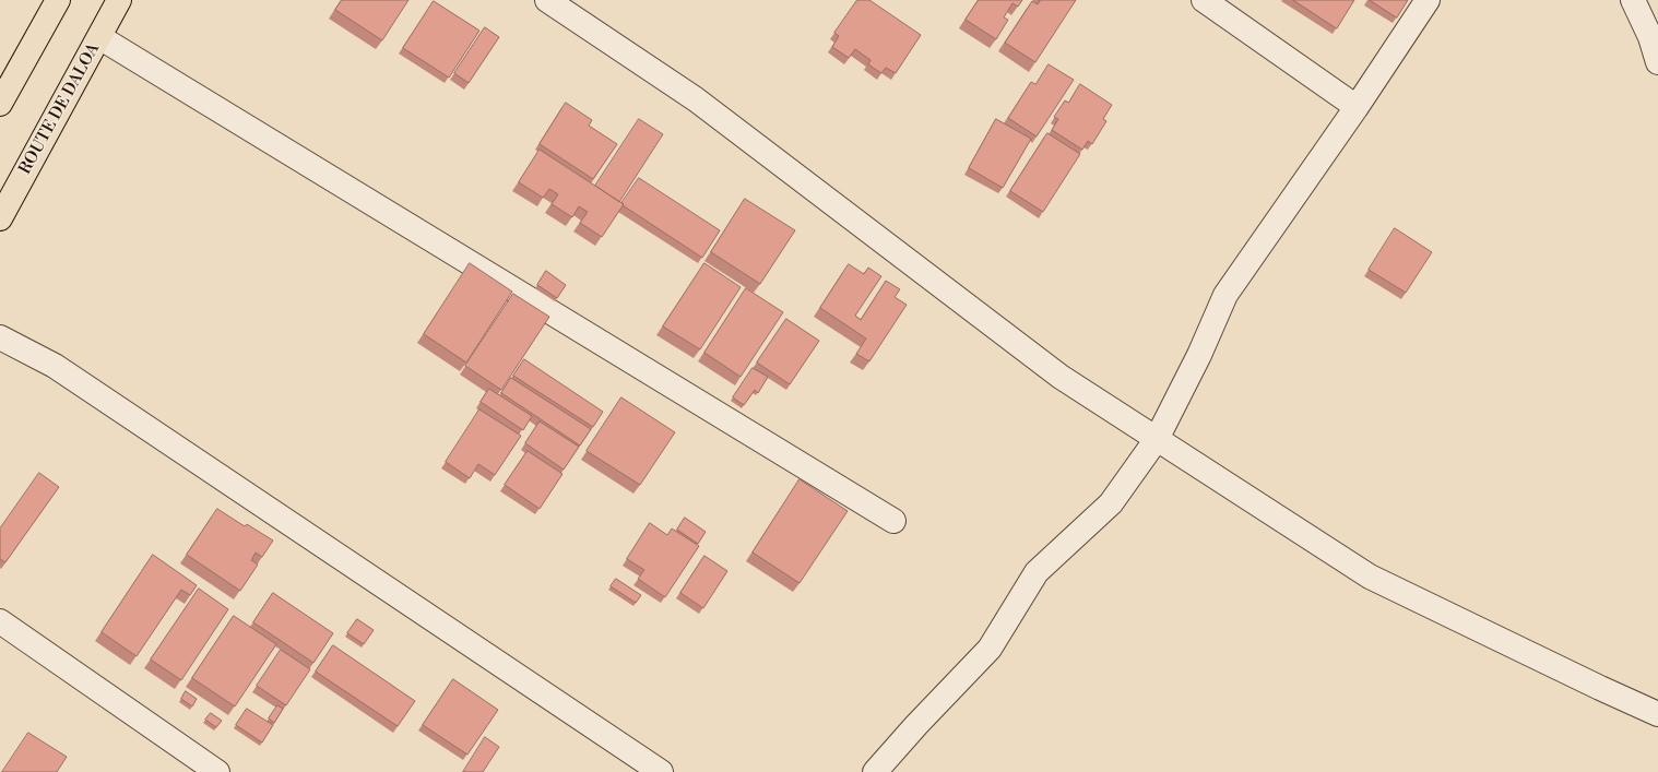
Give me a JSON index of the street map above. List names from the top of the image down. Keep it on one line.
{"streets":{"highway":["ROUTE DE DALOA"]}}
